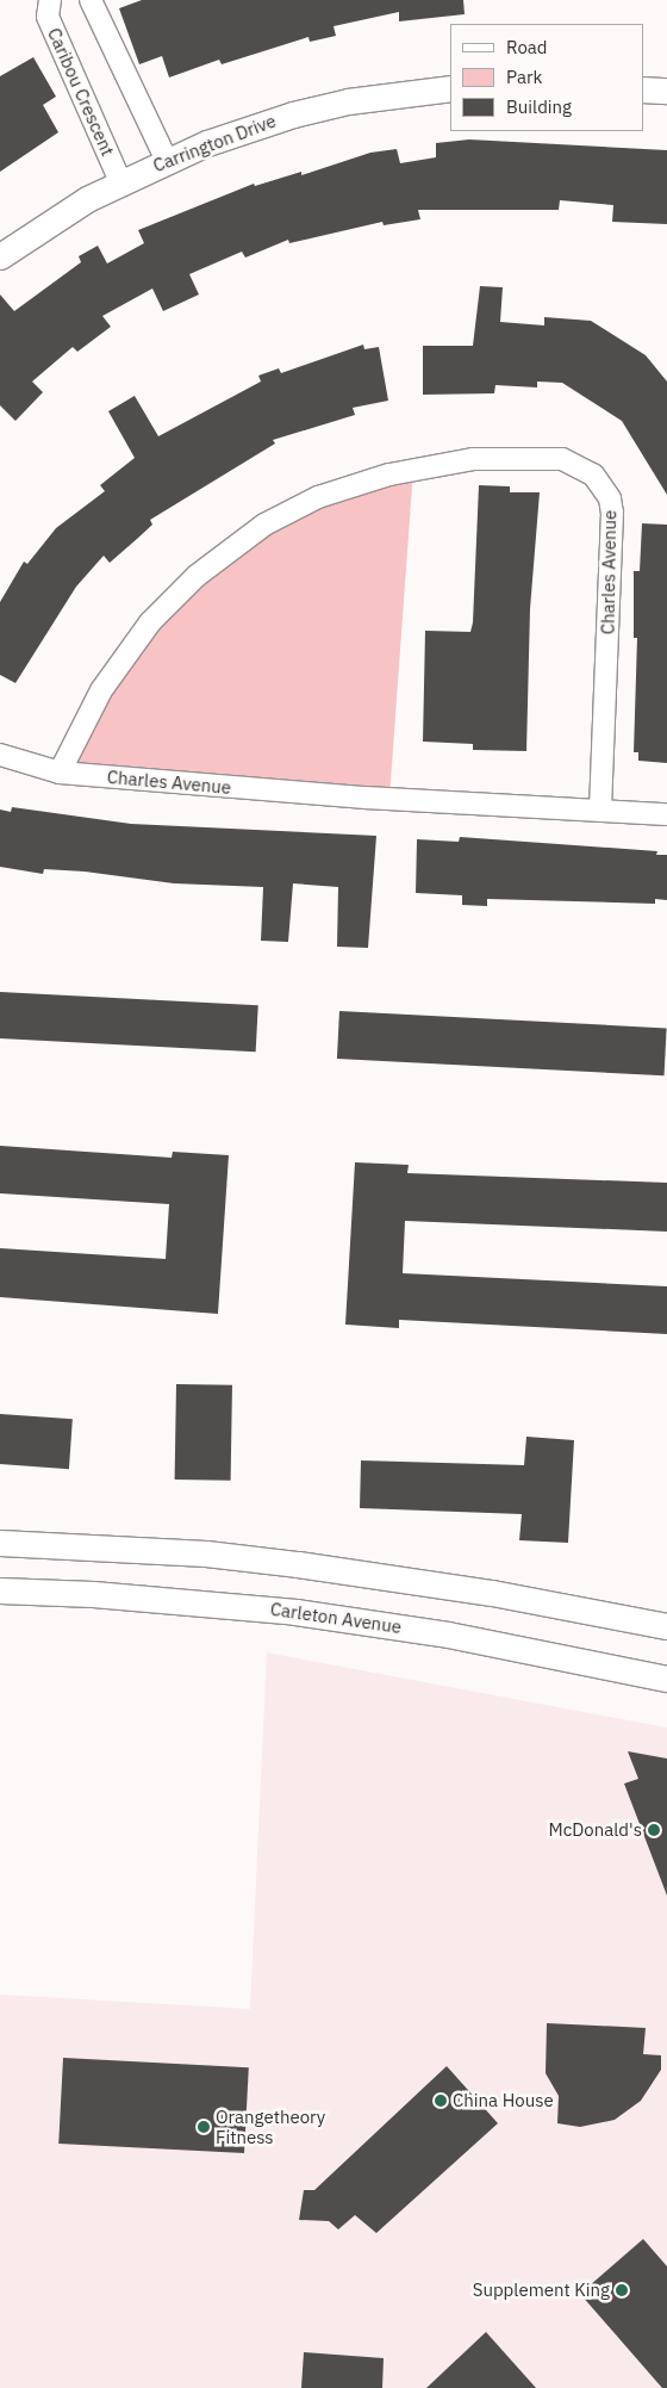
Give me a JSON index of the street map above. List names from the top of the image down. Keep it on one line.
{"streets":{"street":["Caribou Crescent","Carrington Drive","Charles Avenue","Carleton Avenue"]},"crossings":[["Caribou Crescent","Carrington Drive"]],"places":["McDonald's","China House","Orangetheory Fitness","Supplement King"],"legend":["Road","Park","Building"]}
